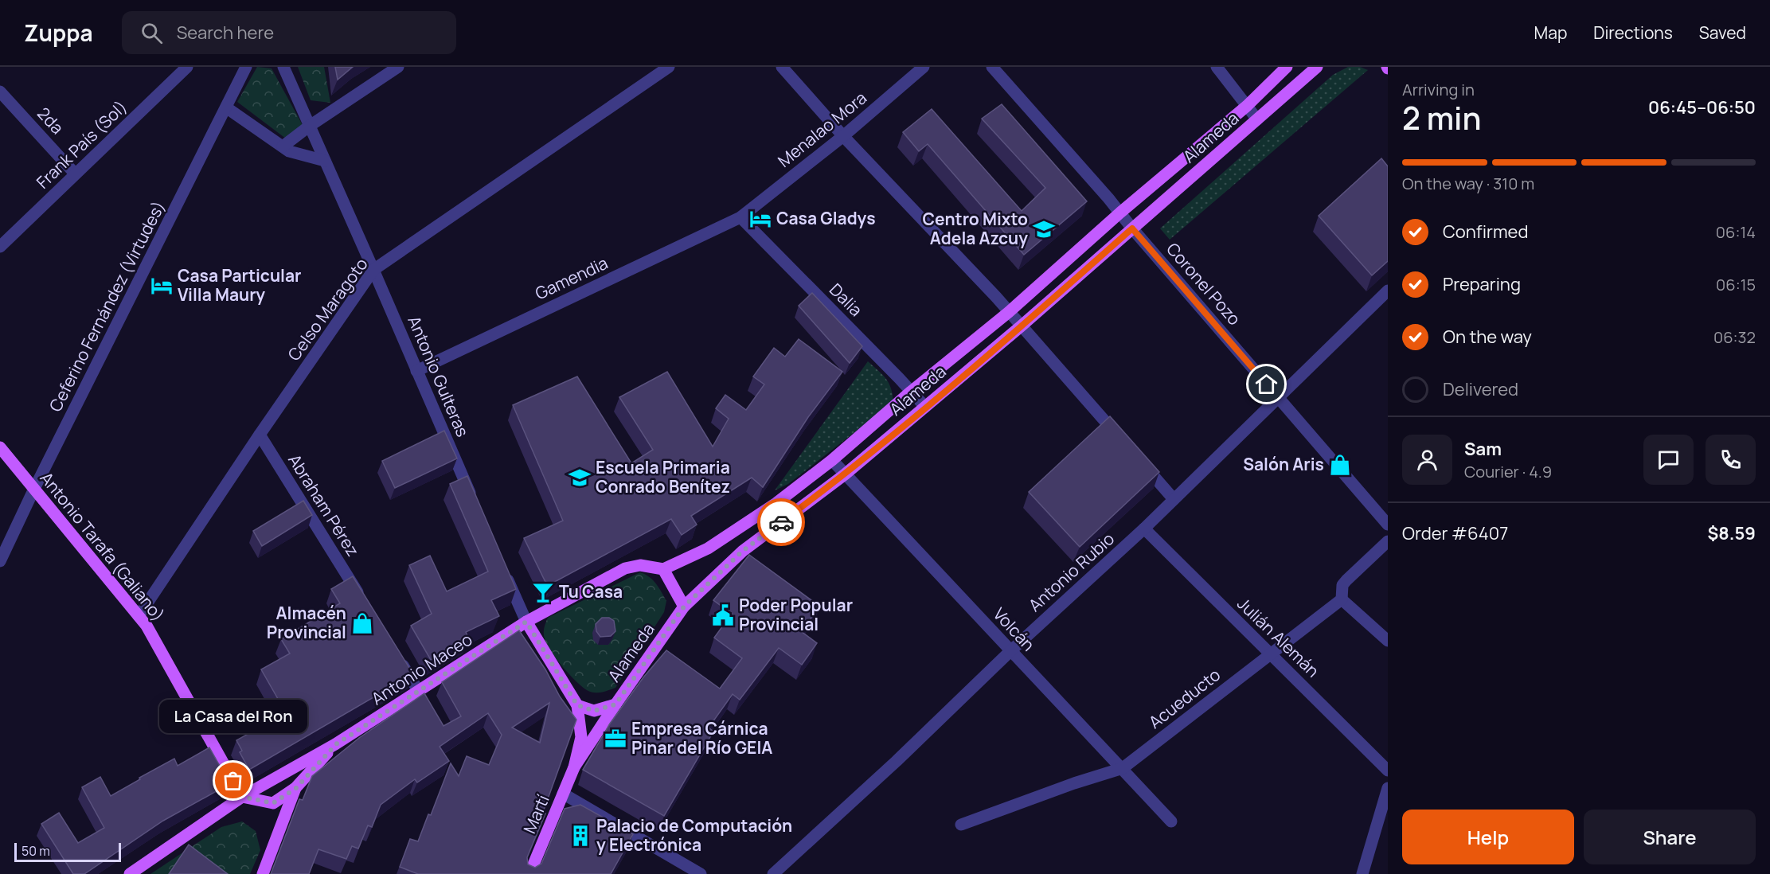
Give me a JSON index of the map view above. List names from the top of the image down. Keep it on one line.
{"streets":{"main road":["Alameda","Antonio Tarafa (Galiano)","Antonio Maceo","Martí"],"street":["2da","Menalao Mora","Frank País (Sol)","Gamendia","Coronel Pozo","Dalia","Ceferino Fernández (Virtudes)","Celso Maragoto","Antonio Gulteras","Abraham Pérez","Antonio Rubio","Volcán","Julián Alemán","Acueducto"]},"crossings":[["2da","Frank País (Sol)"],["Menalao Mora","Gamendia"],["Menalao Mora","Dalia"],["Alameda","Coronel Pozo"],["Alameda","Dalia"],["Alameda","Volcán"],["Alameda","Martí"],["Gamendia","Dalia"],["Gamendia","Antonio Gulteras"],["Coronel Pozo","Antonio Rubio"],["Ceferino Fernández (Virtudes)","Antonio Tarafa (Galiano)"],["Celso Maragoto","Antonio Gulteras"],["Celso Maragoto","Abraham Pérez"],["Celso Maragoto","Antonio Tarafa (Galiano)"],["Antonio Tarafa (Galiano)","Antonio Maceo"],["Antonio Rubio","Volcán"],["Antonio Rubio","Julián Alemán"],["Volcán","Acueducto"],["Julián Alemán","Acueducto"]],"places":{"hotel":["Casa Gladys","Casa Particular Villa Maury"],"school or university":["Centro Mixto Adela Azcuy","Escuela Primaria Conrado Benítez"],"shop":["Salón Aris","Almacén Provincial"],"bar":["Tu Casa"],"public building":["Poder Popular Provincial"],"office":["Empresa Cárnica Pinar del Río GEIA"],"other":["La Casa del Ron"],"building":["Palacio de Computación y Electrónica"]},"scale_bar":"50 m","page":{"header":"Zuppa","search":"Search here","nav":["Map","Directions","Saved"],"heading":["2 min","Arriving in","06:45–06:50"],"panel":["Sam","Courier · 4.9","Order #6407","$8.59"],"bar":"On the way · 310 m","list":[["Confirmed","06:14"],["Preparing","06:15"],["On the way","06:32"],"Delivered"],"bubble":"La Casa del Ron","buttons":["Help","Share"],"scale":"50 m"}}
